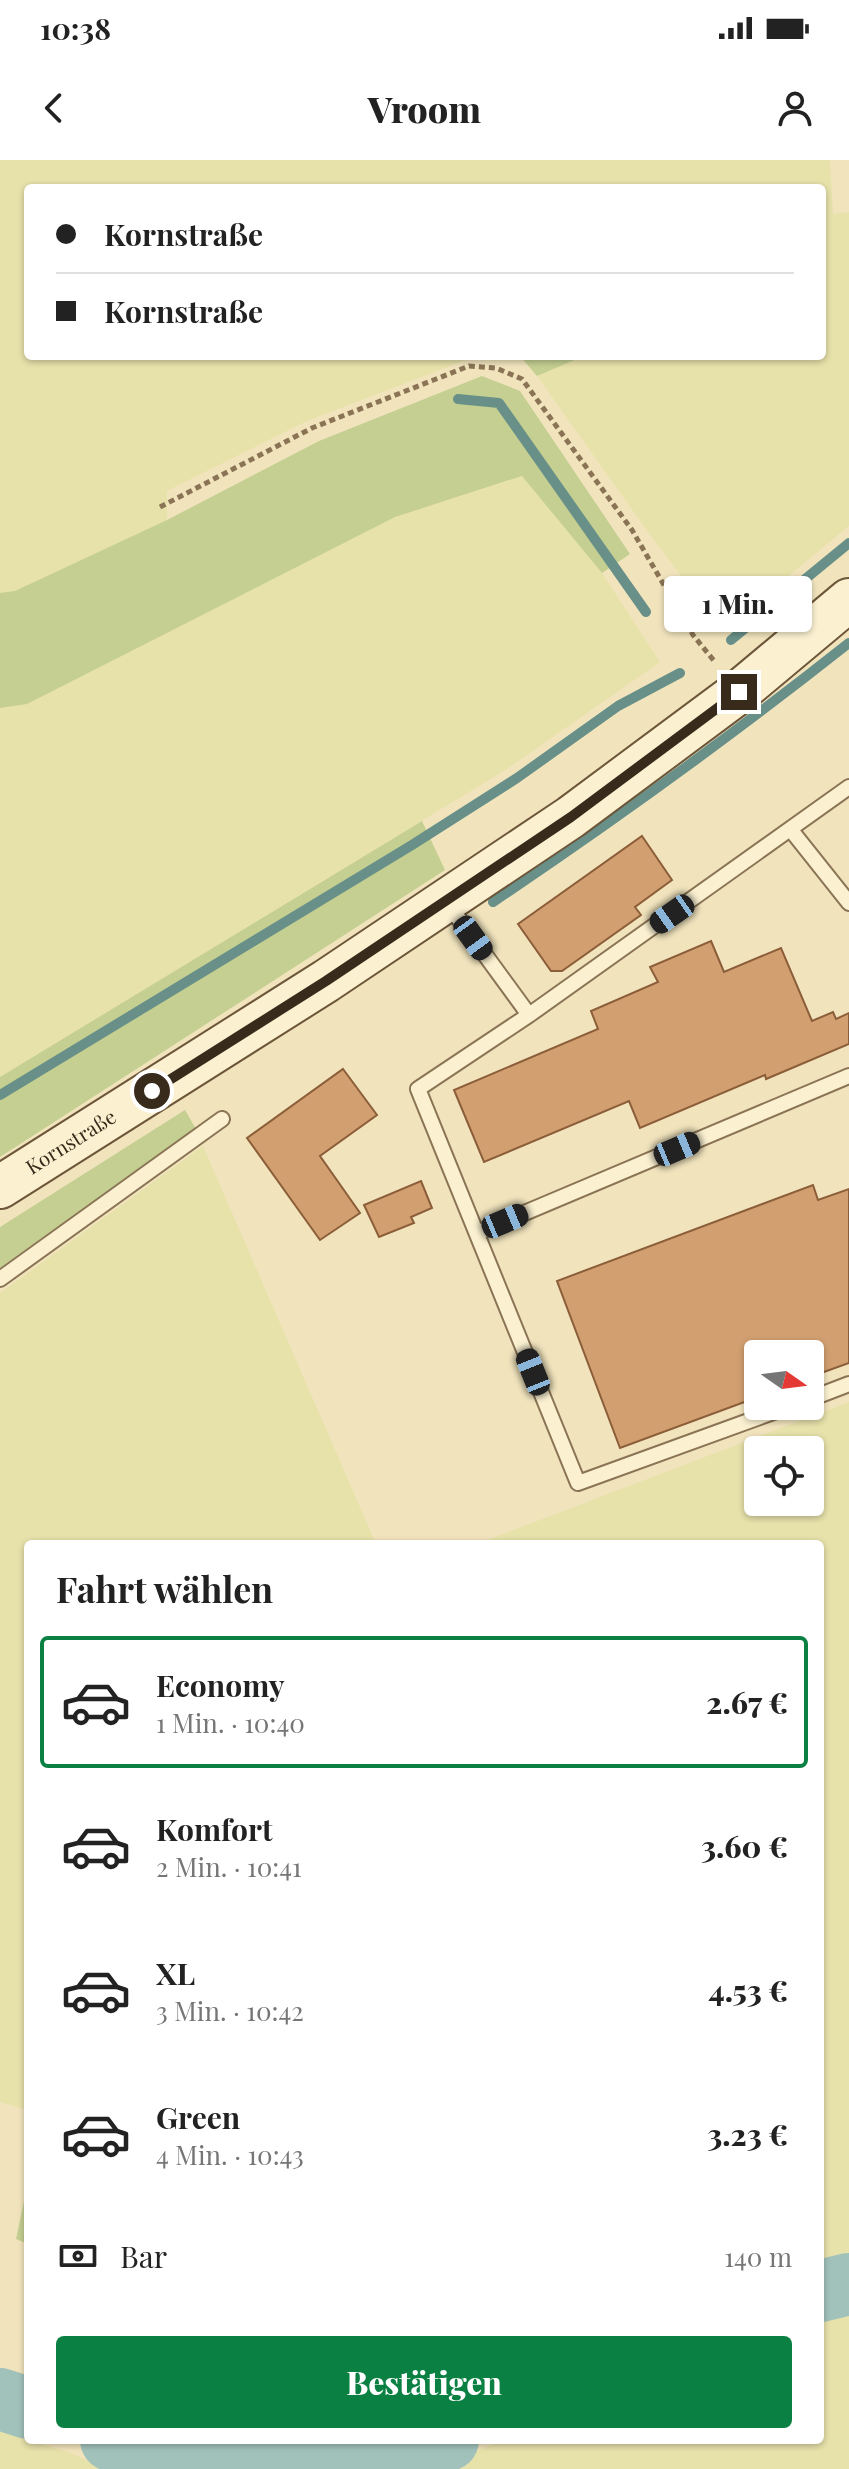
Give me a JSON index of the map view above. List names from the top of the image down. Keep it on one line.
{"streets":{"street":["Kornstraße"]},"north":"right","page":{"status":"10:38","header":"Vroom","banner":["Kornstraße","Kornstraße"],"bubble":"1 Min.","heading":"Fahrt wählen","list":[{"name":"Economy","note":"1 Min. · 10:40","value":"2.67 €"},{"name":"Komfort","note":"2 Min. · 10:41","value":"3.60 €"},{"name":"XL","note":"3 Min. · 10:42","value":"4.53 €"},{"name":"Green","note":"4 Min. · 10:43","value":"3.23 €"}],"pay":["Bar","140 m"],"buttons":"Bestätigen"}}
